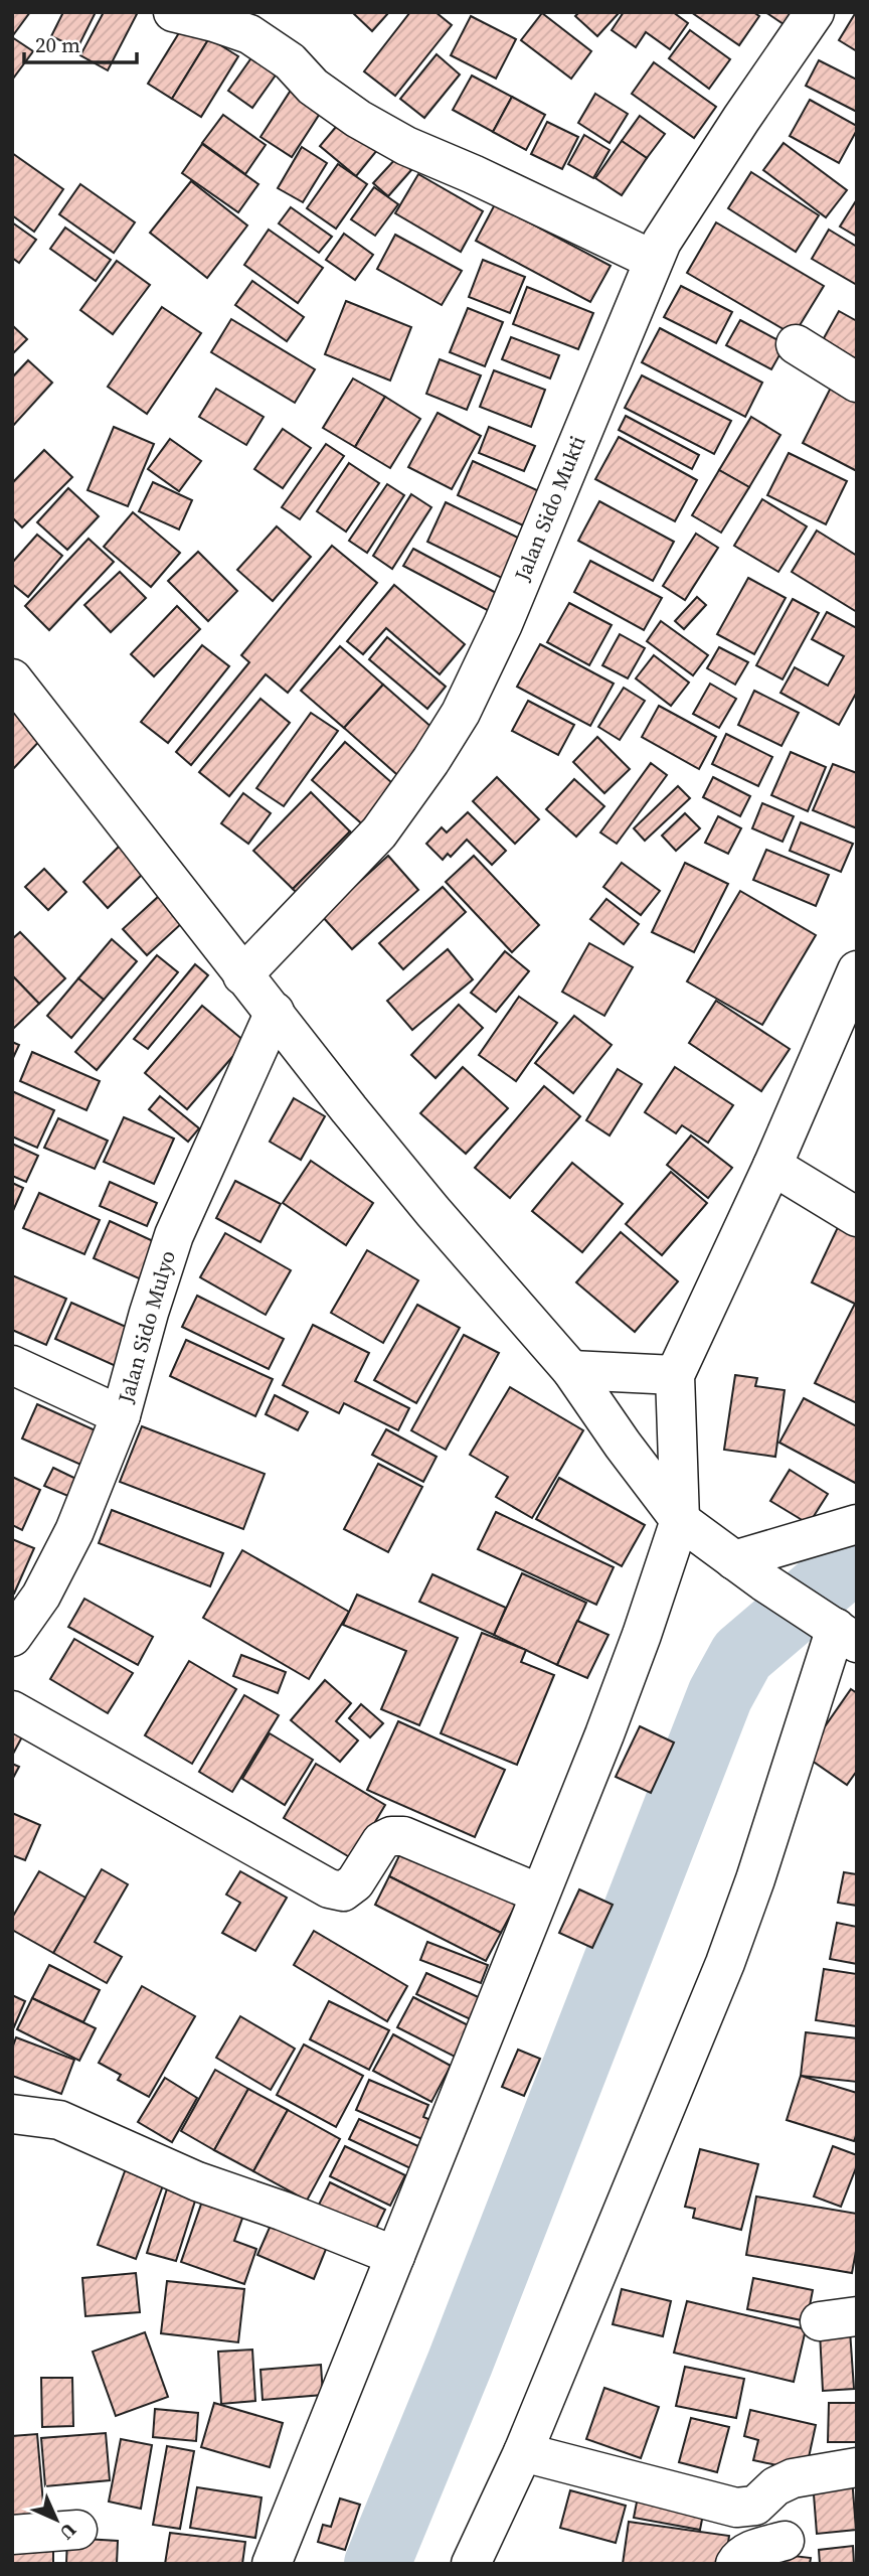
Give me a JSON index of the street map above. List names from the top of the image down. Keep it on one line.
{"streets":{"street":["Jalan Sido Mukti","Jalan Sido Mulyo"]},"scale_bar":"20 m","north":"bottom right"}
